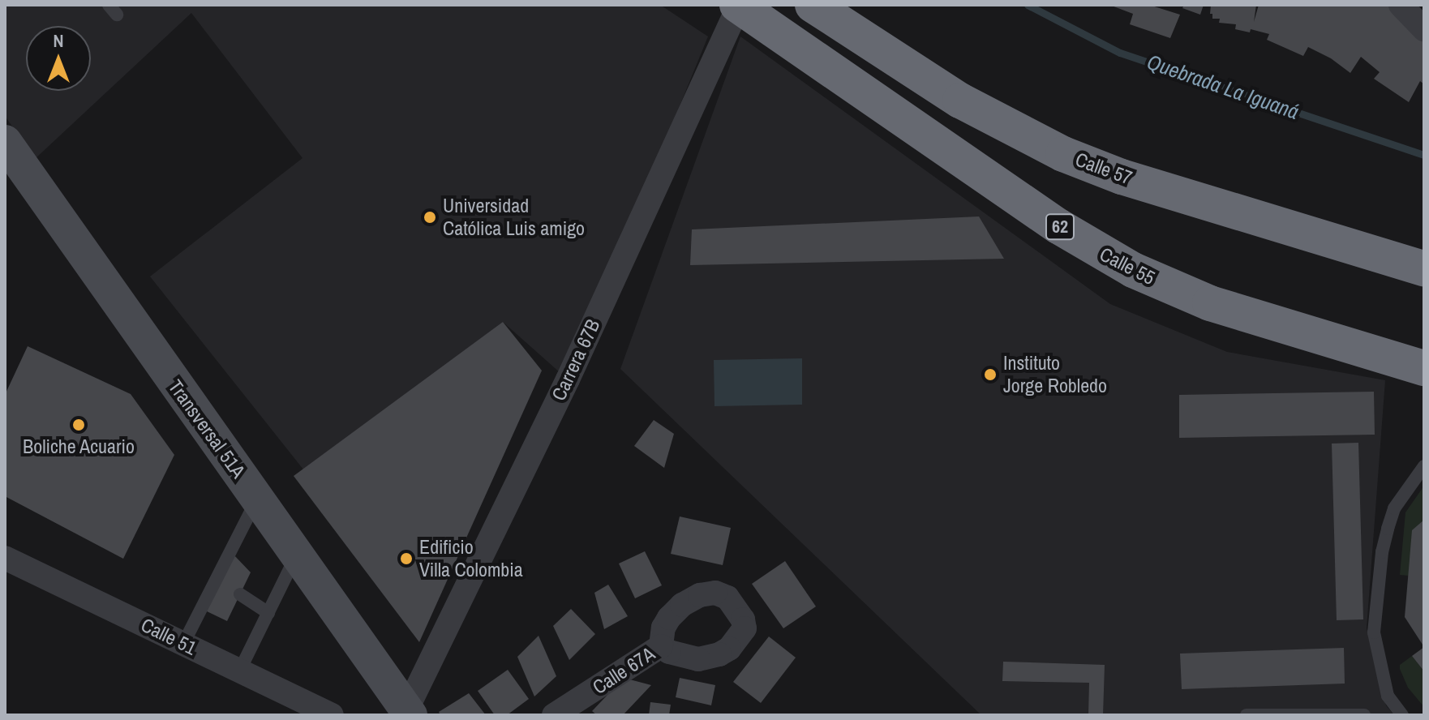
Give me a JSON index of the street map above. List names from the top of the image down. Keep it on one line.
{"streets":{"highway":["Calle 57","62","Calle 55"],"main road":["Transversal 51A"],"street":["Carrera 67B","Calle 51","Calle 67A"]},"crossings":[["Calle 55","Carrera 67B"],["Carrera 67B","Transversal 51A"]],"water":["Quebrada La Iguaná"],"places":["Universidad Católica Luis amigo","Instituto Jorge Robledo","Boliche Acuario","Edificio Villa Colombia"],"north":"top"}
